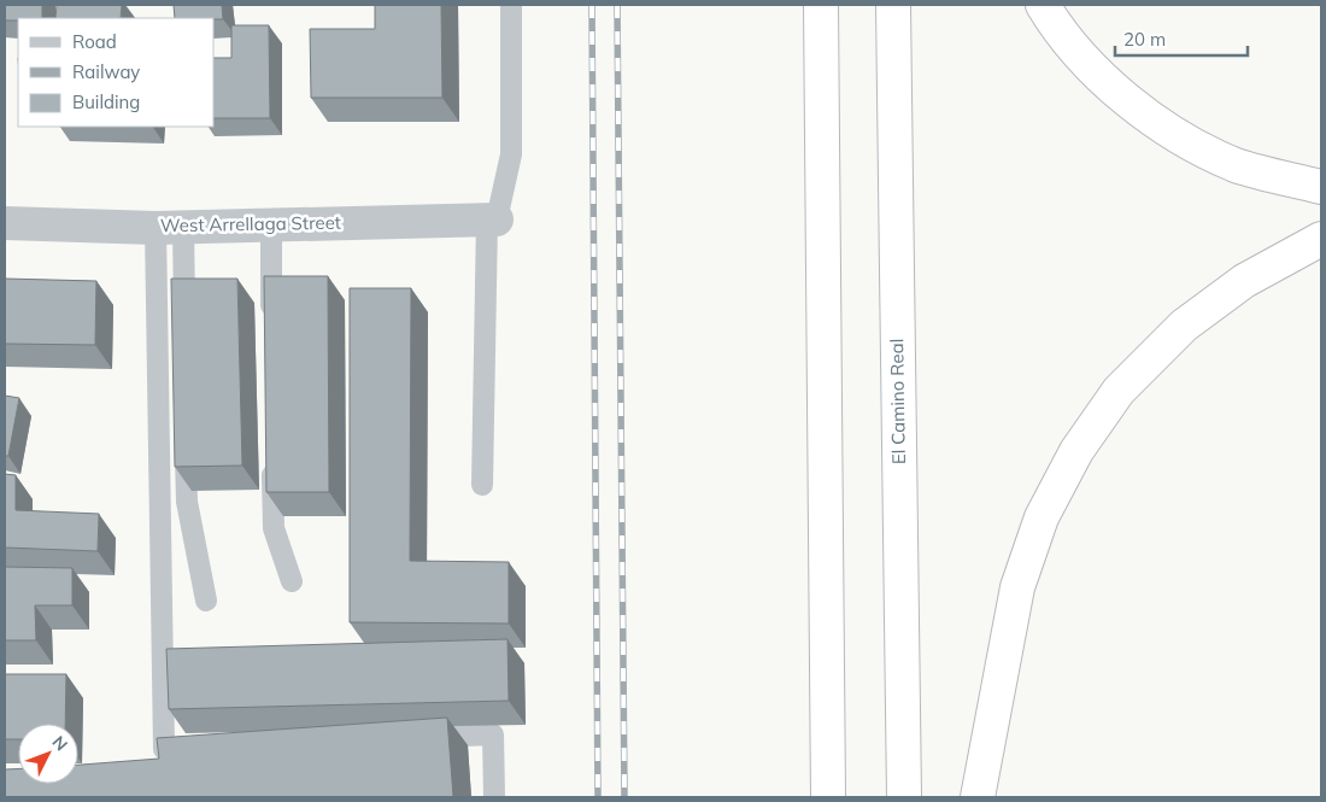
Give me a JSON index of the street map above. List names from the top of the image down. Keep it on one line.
{"streets":{"highway":["El Camino Real"],"street":["West Arrellaga Street"]},"legend":["Road","Railway","Building"],"scale_bar":"20 m","north":"top right"}
